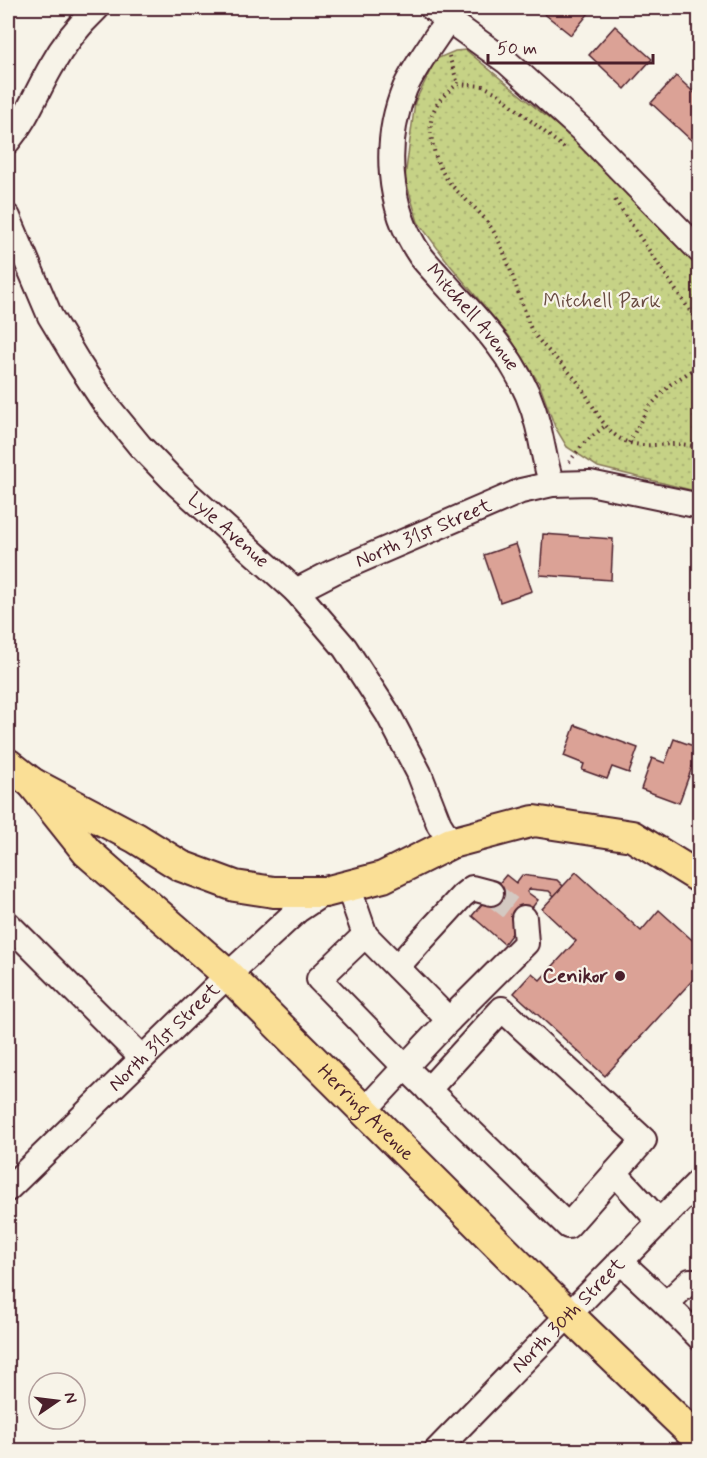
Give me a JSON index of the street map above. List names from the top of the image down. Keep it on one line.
{"streets":{"main road":["Herring Avenue"],"street":["Mitchell Avenue","Lyle Avenue","North 31st Street","North 30th Street"]},"crossings":[["Mitchell Avenue","North 31st Street"],["Lyle Avenue","North 31st Street"],["North 31st Street","Herring Avenue"],["Herring Avenue","North 30th Street"]],"parks":["Mitchell Park"],"places":["Cenikor"],"scale_bar":"50 m","north":"right"}
